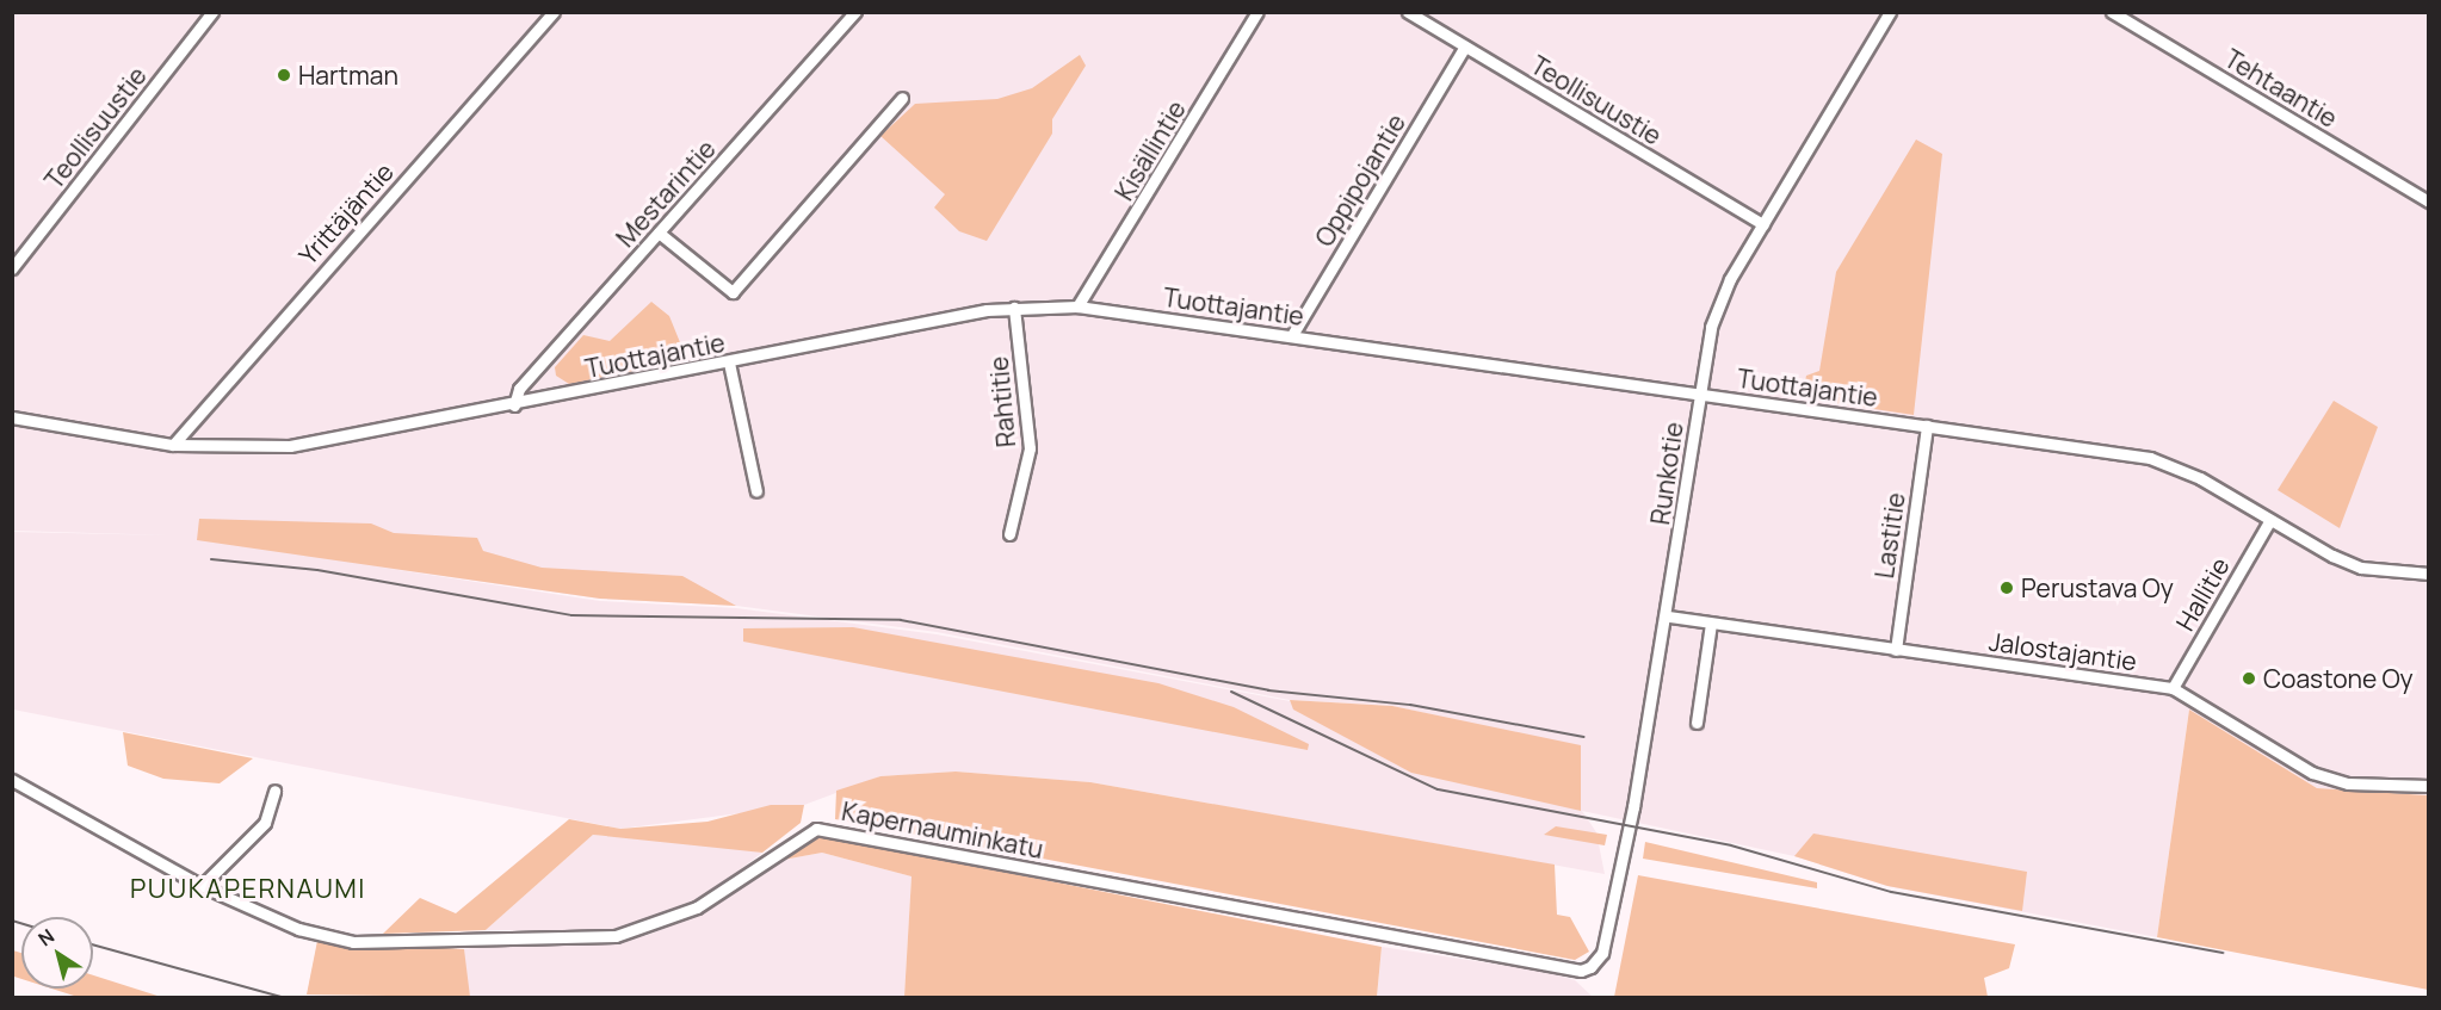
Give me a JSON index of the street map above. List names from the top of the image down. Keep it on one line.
{"streets":{"street":["Tehtaantie","Teollisuustie","Kisällintie","Oppipojantie","Mestarintie","Yrittäjäntie","Tuottajantie","Rahtitie","Runkotie","Lastitie","Hallitie","Jalostajantie","Kapernauminkatu"]},"crossings":[["Teollisuustie","Oppipojantie"],["Teollisuustie","Runkotie"],["Kisällintie","Tuottajantie"],["Oppipojantie","Tuottajantie"],["Mestarintie","Tuottajantie"],["Yrittäjäntie","Tuottajantie"],["Tuottajantie","Rahtitie"],["Tuottajantie","Runkotie"],["Tuottajantie","Lastitie"],["Tuottajantie","Hallitie"],["Runkotie","Jalostajantie"],["Runkotie","Kapernauminkatu"],["Lastitie","Jalostajantie"],["Hallitie","Jalostajantie"]],"districts":["PUUKAPERNAUMI"],"places":["Hartman","Perustava Oy","Coastone Oy"],"north":"top left"}
